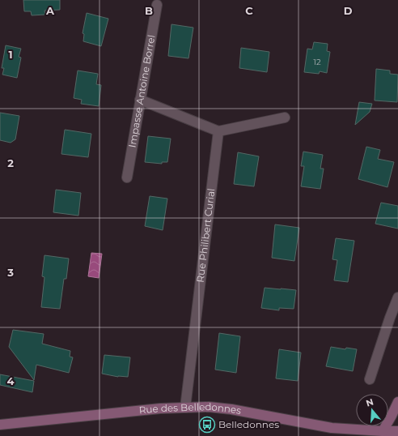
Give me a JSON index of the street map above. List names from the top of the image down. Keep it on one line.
{"streets":{"main road":["Rue des Belledonnes"],"street":["Impasse Antoine Borrel","Rue Philibert Curial"]},"crossings":[["Rue Philibert Curial","Rue des Belledonnes"]],"places":{"bus stop":["Belledonnes"]},"house_numbers":["12"],"north":"top","grid":{"columns":["A","B","C","D"],"rows":["1","2","3","4"]}}
